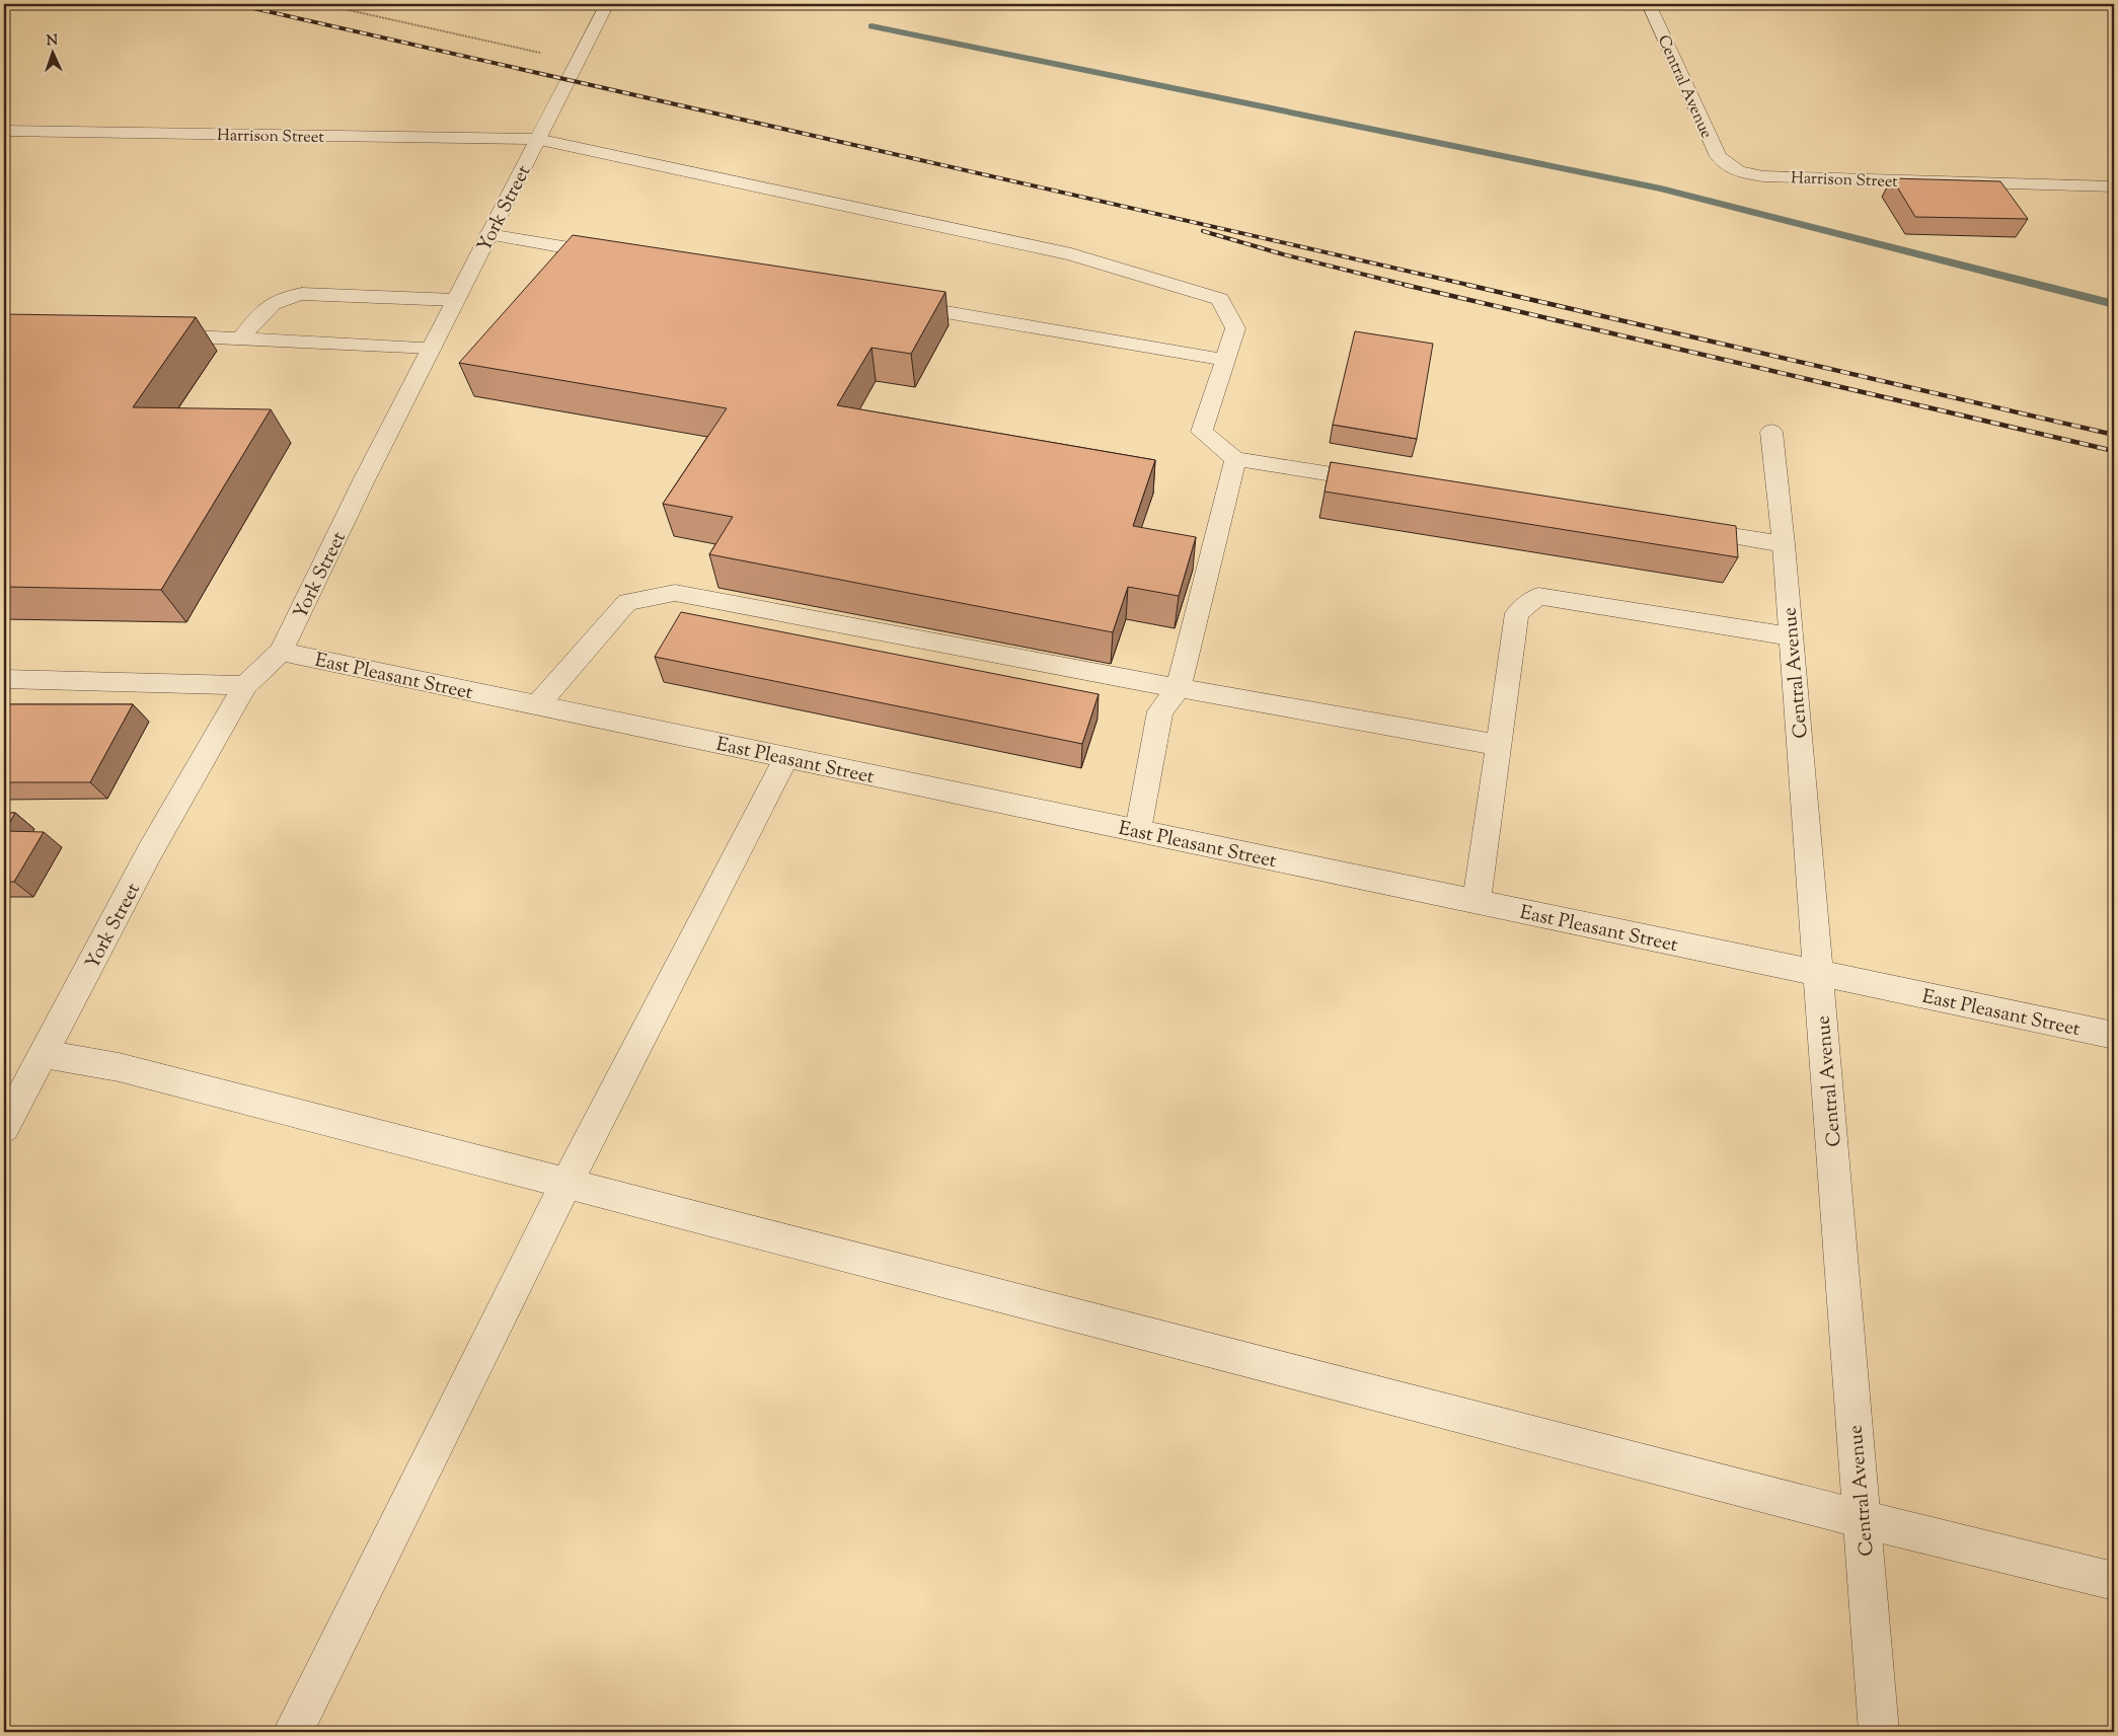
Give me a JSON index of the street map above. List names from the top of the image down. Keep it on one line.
{"streets":{"street":["Central Avenue","Harrison Street","York Street","East Pleasant Street"]},"crossings":[["Central Avenue","Harrison Street"],["Central Avenue","East Pleasant Street"],["Harrison Street","York Street"],["York Street","East Pleasant Street"]],"north":"top"}
